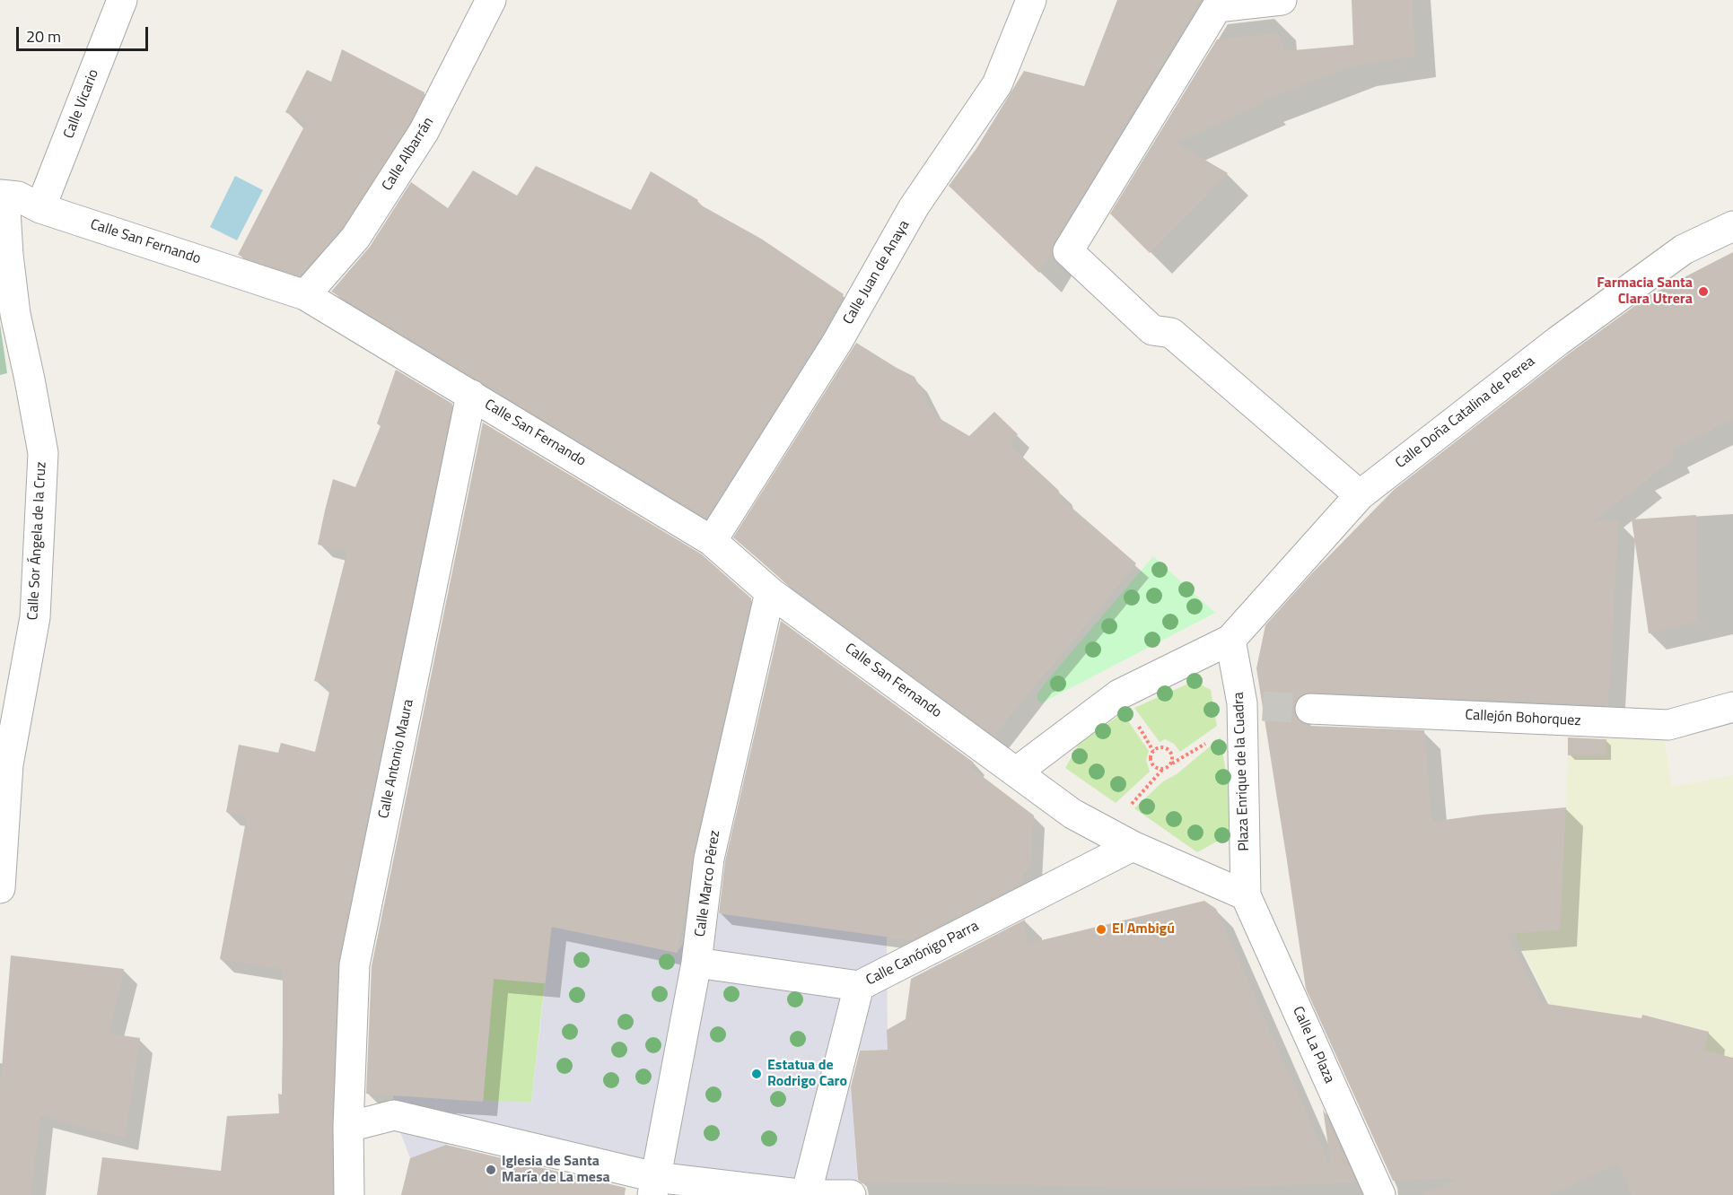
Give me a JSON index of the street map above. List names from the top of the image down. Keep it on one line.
{"streets":{"street":["Calle Vicario","Calle Albarrán","Calle San Fernando","Calle Juan de Anaya","Calle Doña Catalina de Perea","Calle Sor Ángela de la Cruz","Callejón Bohorquez","Calle Antonio Maura","Plaza Enrique de la Cuadra","Calle Marco Pérez","Calle Canónigo Parra","Calle La Plaza"]},"crossings":[["Calle Vicario","Calle San Fernando"],["Calle Albarrán","Calle San Fernando"],["Calle San Fernando","Calle Juan de Anaya"],["Calle San Fernando","Calle Sor Ángela de la Cruz"],["Calle San Fernando","Calle Antonio Maura"],["Calle San Fernando","Calle Marco Pérez"],["Calle Doña Catalina de Perea","Plaza Enrique de la Cuadra"],["Plaza Enrique de la Cuadra","Calle La Plaza"],["Calle Marco Pérez","Calle Canónigo Parra"]],"places":["Farmacia Santa Clara Utrera","El Ambigú","Estatua de Rodrigo Caro","Iglesia de Santa María de La mesa"],"scale_bar":"20 m"}
